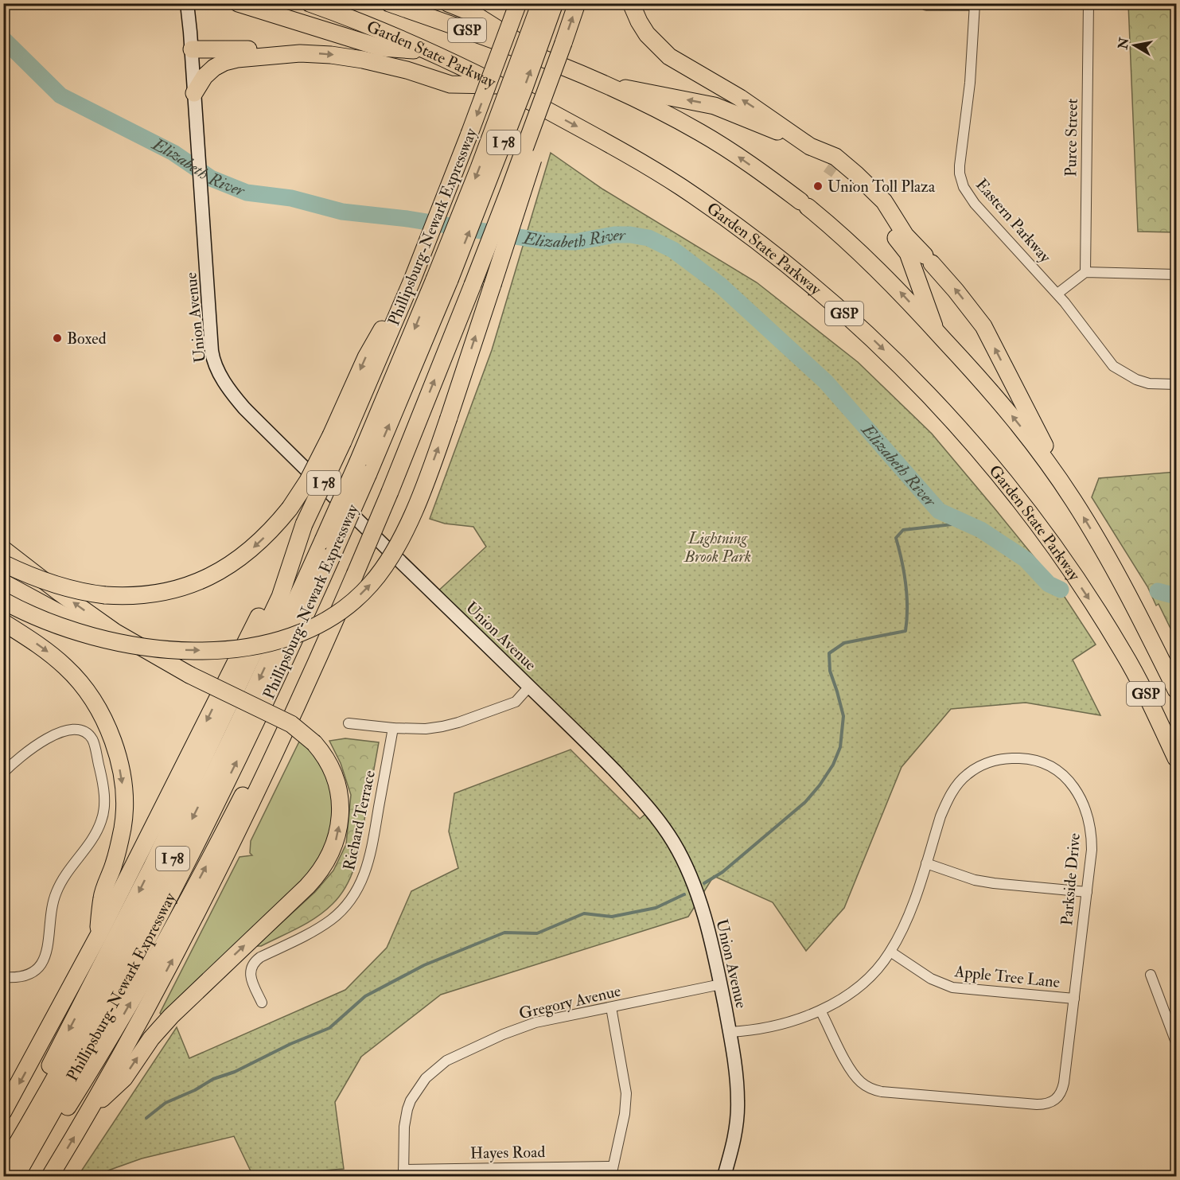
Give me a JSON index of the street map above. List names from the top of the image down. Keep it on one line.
{"streets":{"highway":["GSP","Garden State Parkway","I 78","Phillipsburg-Newark Expressway"],"street":["Purce Street","Eastern Parkway","Union Avenue","Richard Terrace","Parkside Drive","Apple Tree Lane","Gregory Avenue","Hayes Road"]},"crossings":[["Union Avenue","Parkside Drive"],["Union Avenue","Gregory Avenue"],["Parkside Drive","Apple Tree Lane"],["Gregory Avenue","Hayes Road"]],"water":["Elizabeth River"],"parks":["Lightning Brook Park"],"places":["Union Toll Plaza","Boxed"],"north":"left"}
